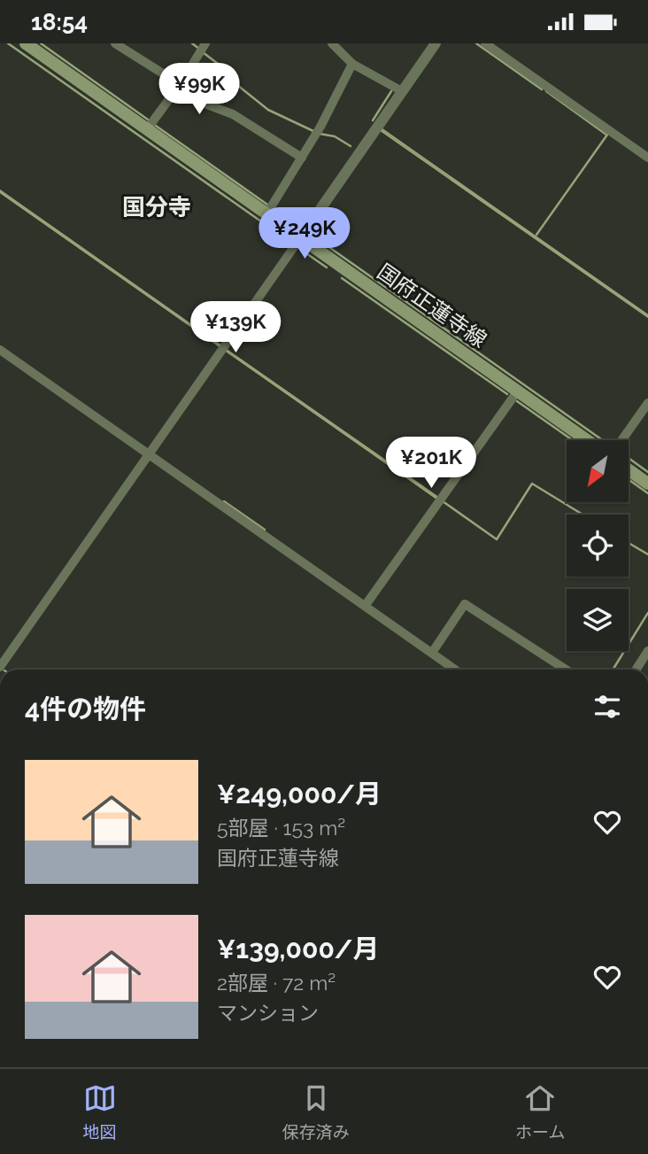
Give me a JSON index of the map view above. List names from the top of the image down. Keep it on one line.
{"streets":{"main road":["国府正蓮寺線"]},"districts":["国分寺"],"north":"bottom left","page":{"status":"18:54","price":["¥99K","¥249K","¥139K","¥201K"],"heading":"4件の物件","list":[{"name":"¥249,000/月","note":"5部屋 · 153 m² · 国府正蓮寺線"},{"name":"¥139,000/月","note":"2部屋 · 72 m² · マンション"}],"tabs":["地図","保存済み","ホーム"]}}
